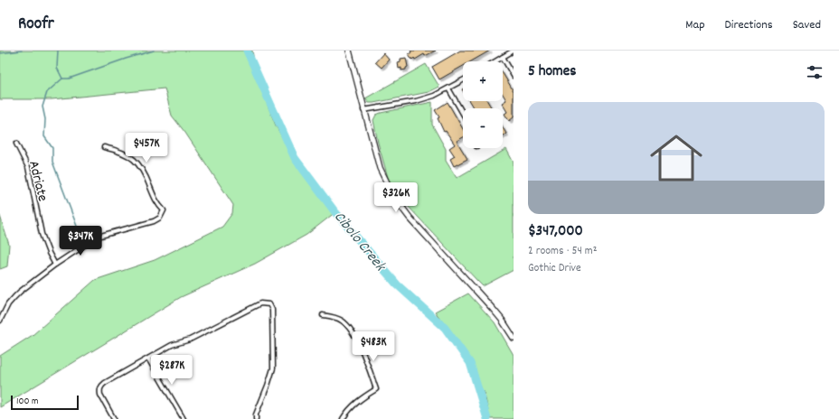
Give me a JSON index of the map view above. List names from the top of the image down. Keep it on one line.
{"streets":{"street":["Adriate"]},"water":["Cibolo Creek"],"scale_bar":"100 m","page":{"header":"Roofr","nav":["Map","Directions","Saved"],"heading":"5 homes","map_buttons":["+","−"],"list":[{"name":"$347,000","note":"2 rooms · 54 m² · Gothic Drive"}],"price":["$457K","$326K","$347K","$483K","$287K"],"scale":"100 m"}}
